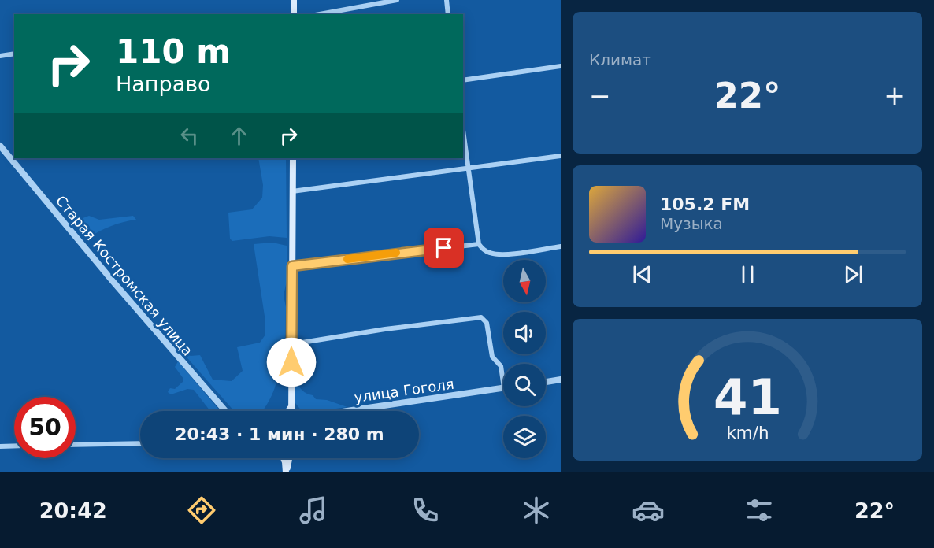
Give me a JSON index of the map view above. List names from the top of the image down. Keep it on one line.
{"streets":{"street":["Старая Костромская улица","улица Гоголя"]},"north":"bottom","page":{"tile":"Климат","turn":["110 m","Направо"],"heat":["−","22°","+"],"song":["105.2 FM","Музыка"],"limit":"50","trip":"20:43 · 1 мин · 280 m","tabs":["20:42","22°"],"gauge":["41","km/h"]}}
